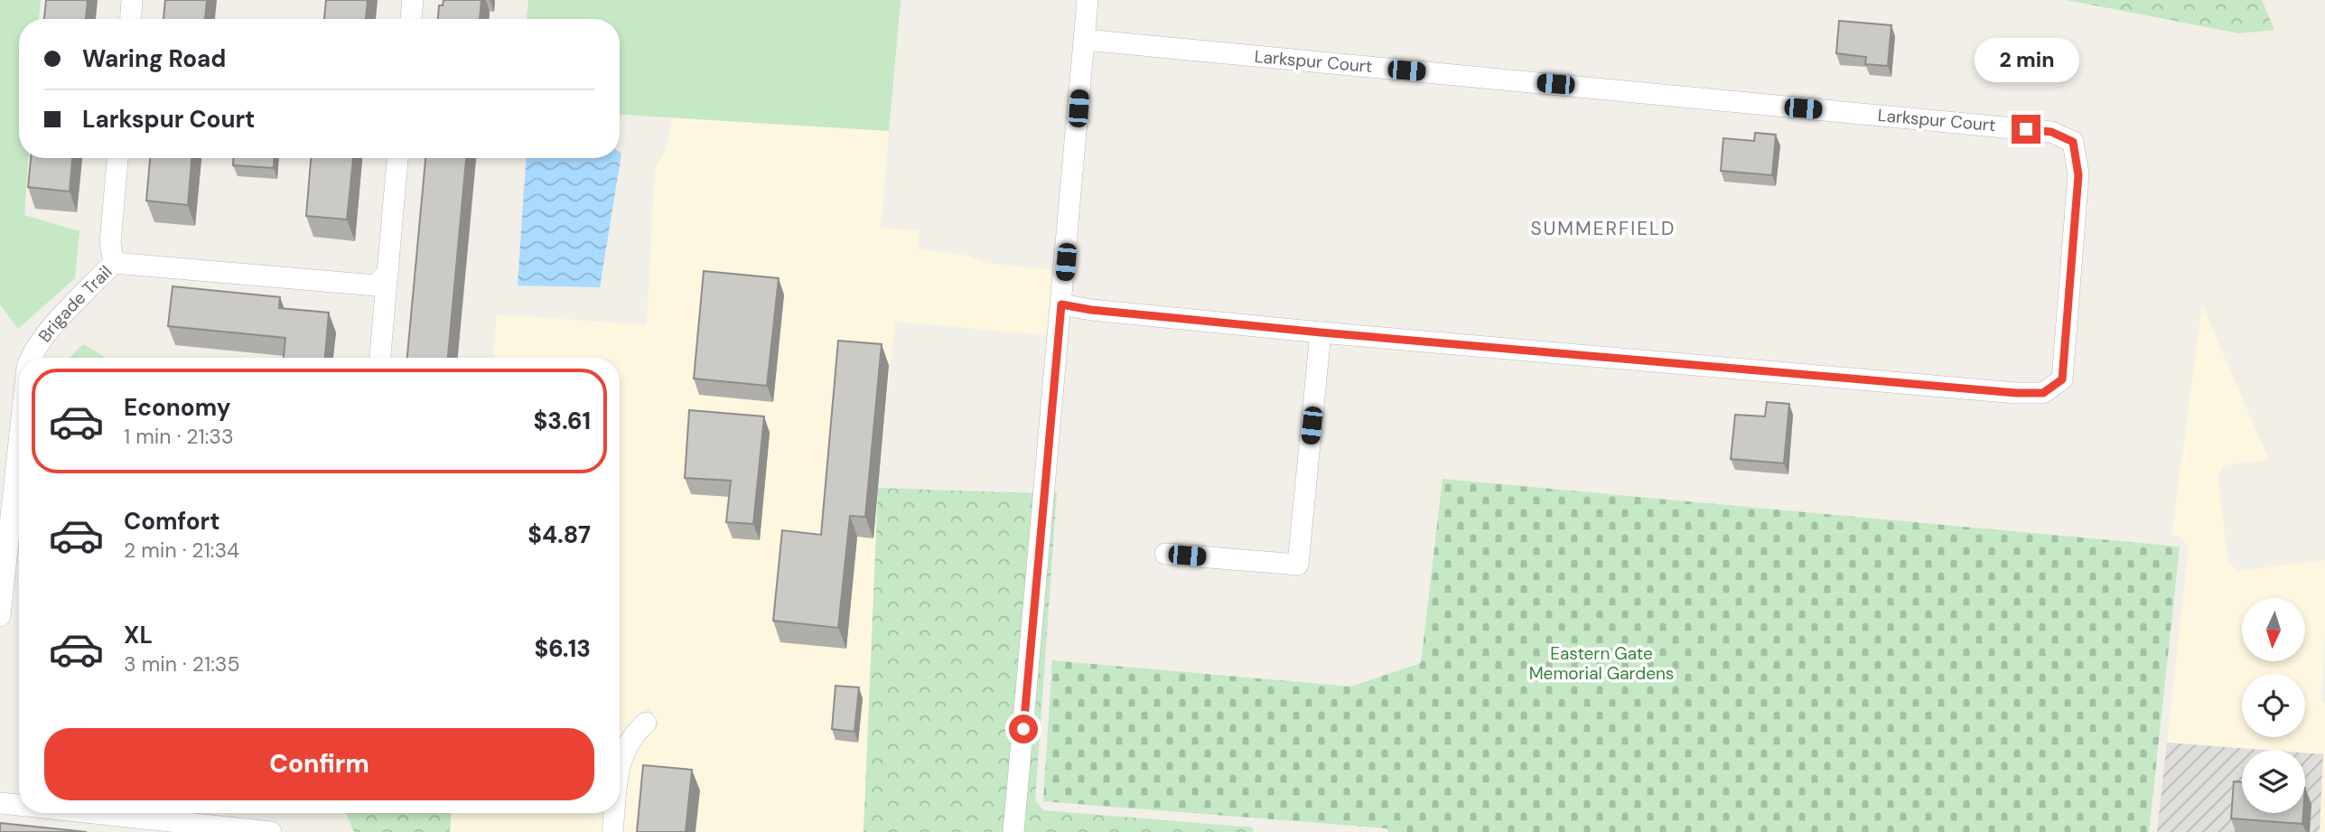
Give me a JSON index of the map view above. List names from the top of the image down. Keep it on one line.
{"streets":{"street":["Larkspur Court","Brigade Trail"]},"districts":["SUMMERFIELD"],"parks":["Eastern Gate Memorial Gardens"],"north":"bottom","page":{"banner":["Waring Road","Larkspur Court"],"bubble":"2 min","list":[{"name":"Economy","note":"1 min · 21:33","value":"$3.61"},{"name":"Comfort","note":"2 min · 21:34","value":"$4.87"},{"name":"XL","note":"3 min · 21:35","value":"$6.13"}],"buttons":"Confirm"}}
